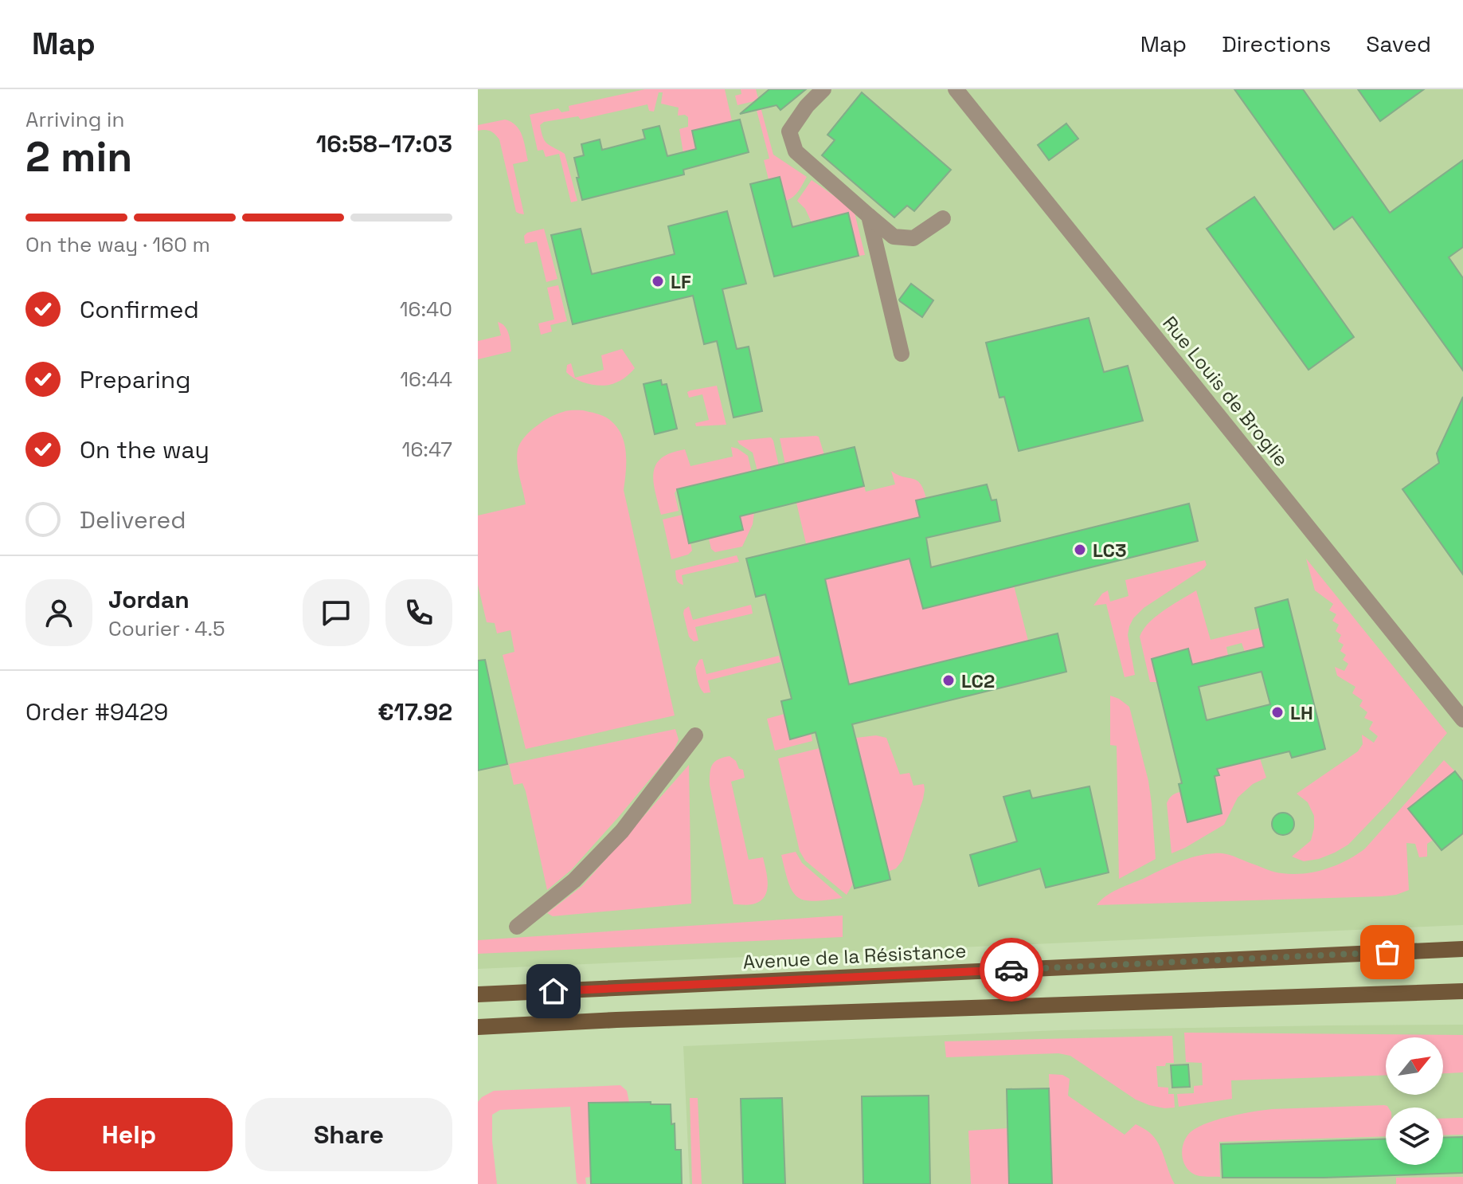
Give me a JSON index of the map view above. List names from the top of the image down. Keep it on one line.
{"streets":{"main road":["Avenue de la Résistance"],"street":["Rue Louis de Broglie"]},"places":["LF","LC3","LC2","LH"],"north":"top right","page":{"header":"Map","nav":["Map","Directions","Saved"],"heading":["2 min","Arriving in","16:58–17:03"],"panel":["Jordan","Courier · 4.5","Order #9429","€17.92"],"bar":"On the way · 160 m","list":[["Confirmed","16:40"],["Preparing","16:44"],["On the way","16:47"],"Delivered"],"buttons":["Help","Share"]}}
